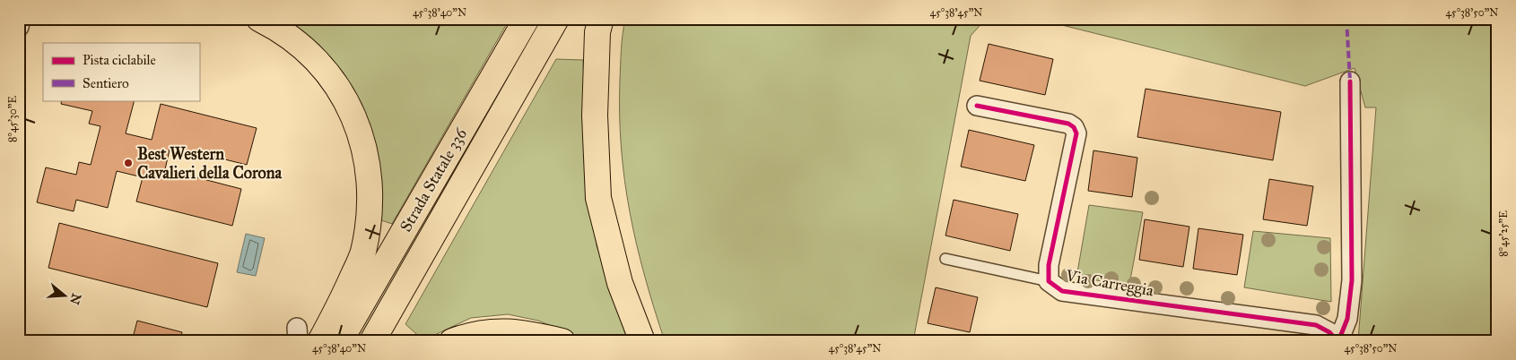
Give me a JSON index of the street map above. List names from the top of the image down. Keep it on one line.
{"streets":{"highway":["Strada Statale 336"],"street":["Via Carreggia"]},"places":["Best Western Cavalieri della Corona"],"legend":["Pista ciclabile","Sentiero"],"north":"right","coordinates":["45°38'40\"N","45°38'45\"N","45°38'50\"N","8°45'30\"E","8°45'25\"E"]}
